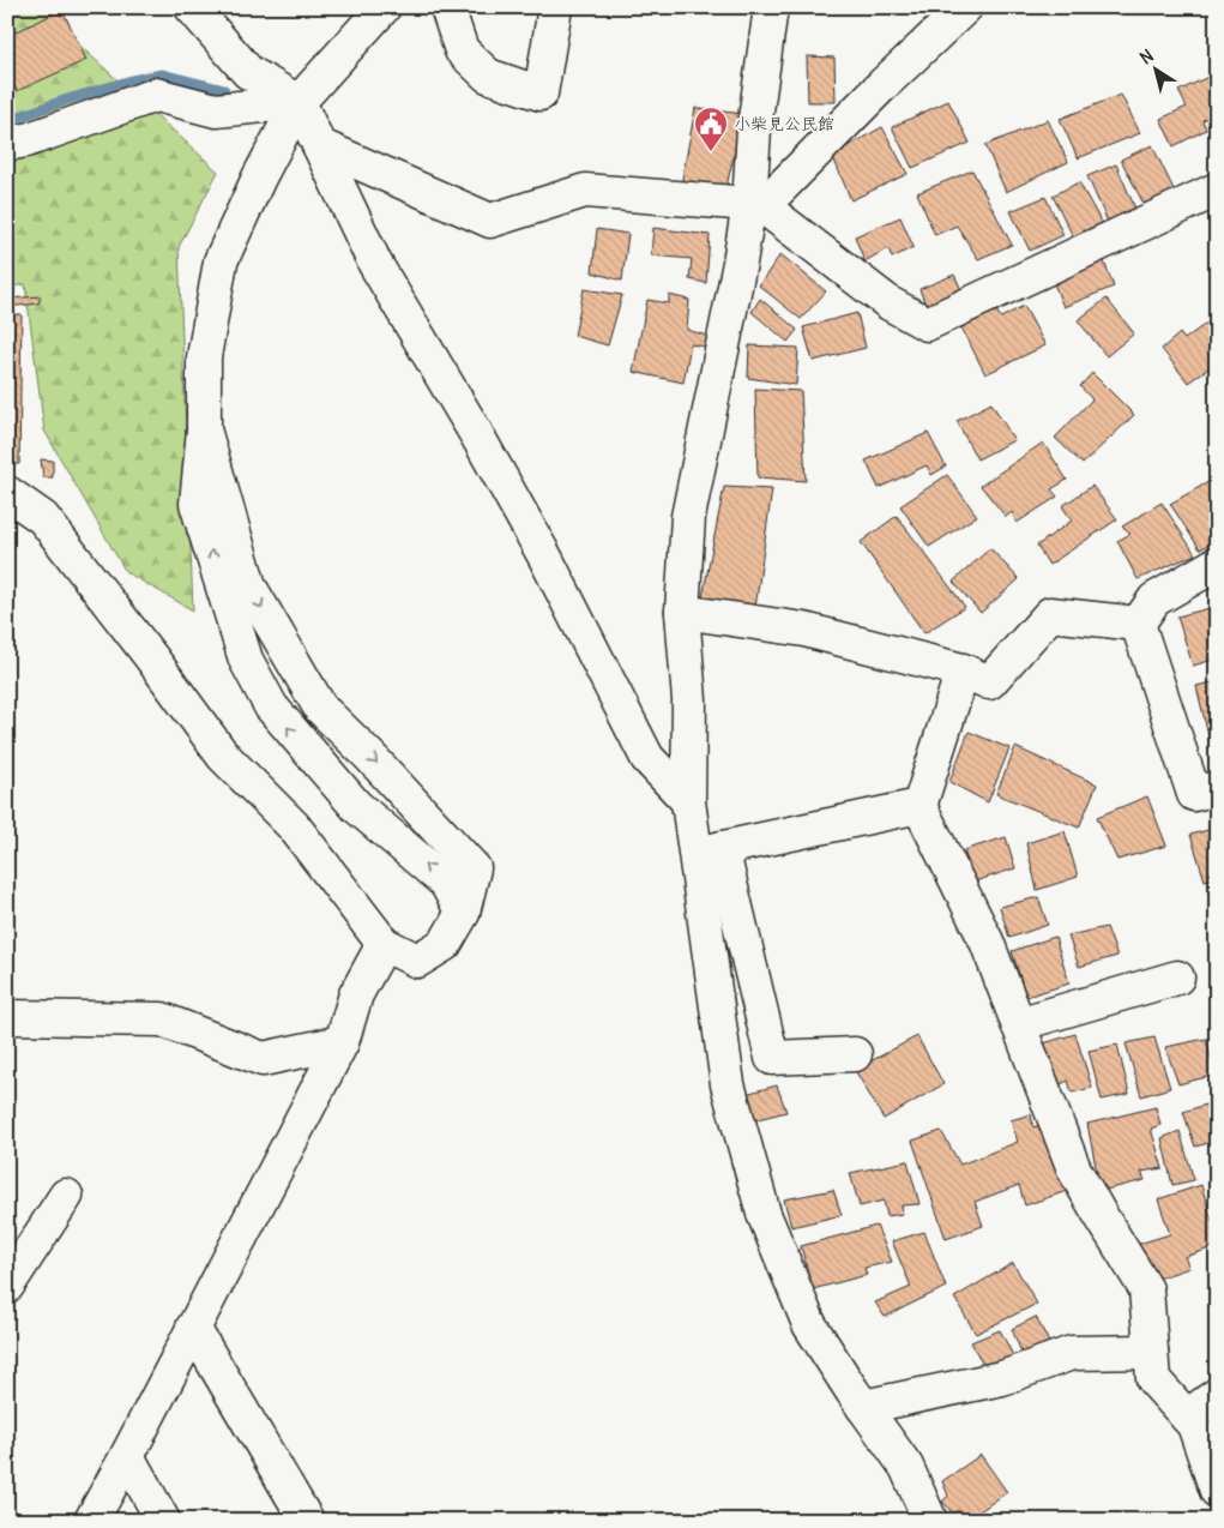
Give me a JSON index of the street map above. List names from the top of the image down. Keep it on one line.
{"places":{"public building":["小柴見公民館"]},"north":"top left"}
